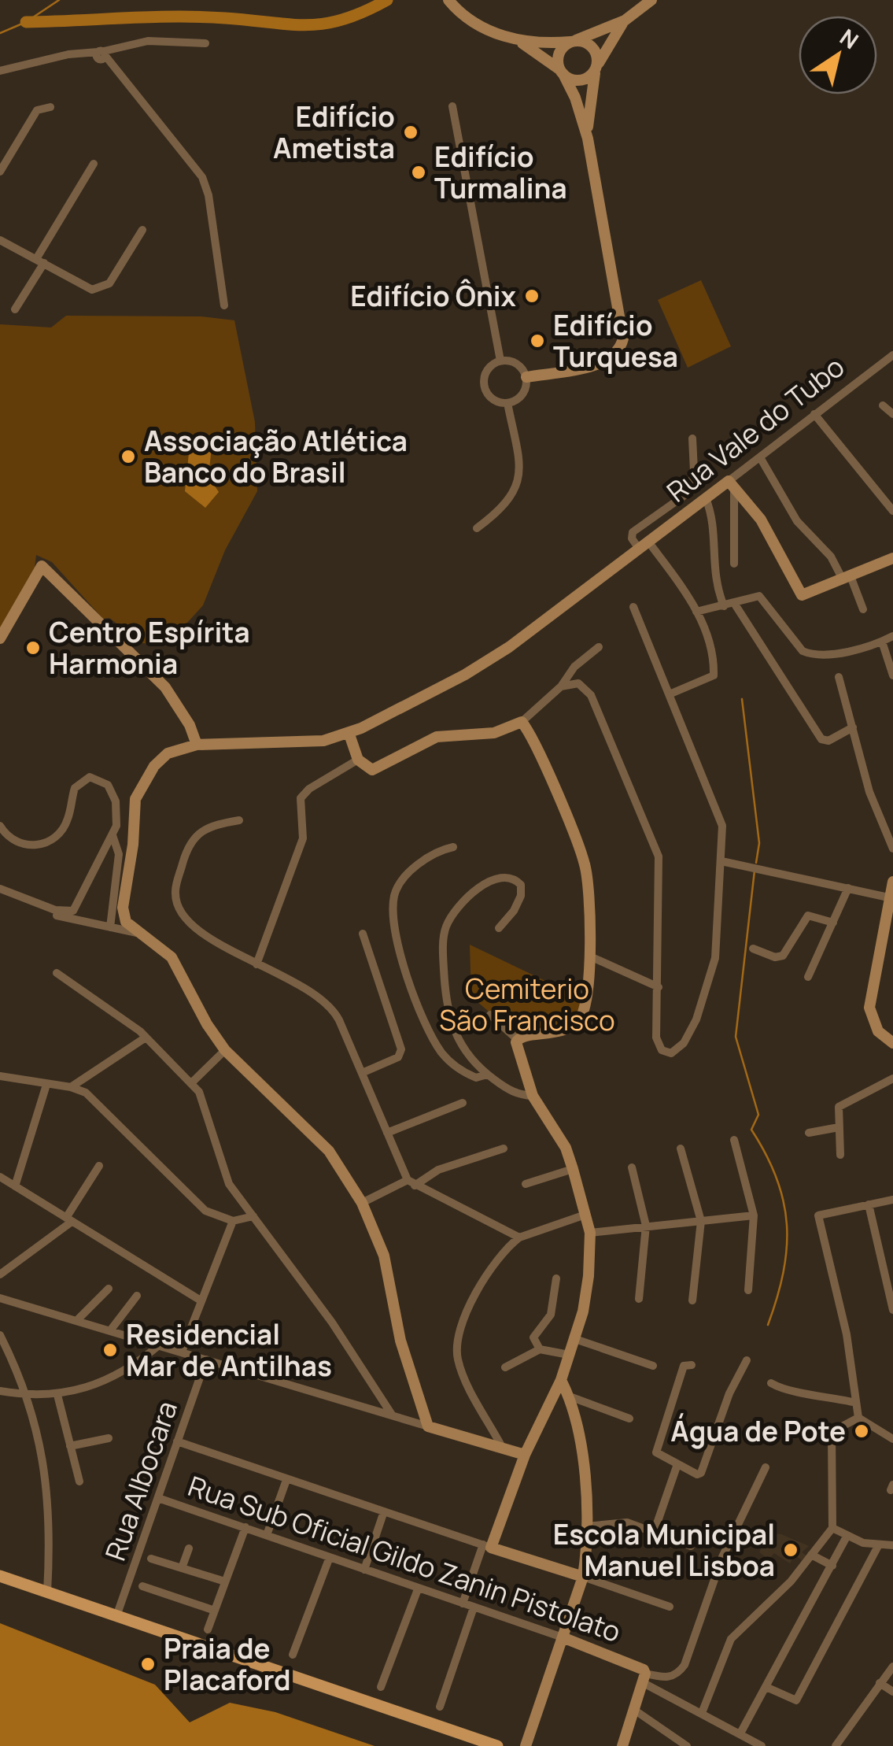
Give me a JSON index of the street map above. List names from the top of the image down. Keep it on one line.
{"streets":{"main road":["Rua Vale do Tubo","Rua Sub Oficial Gildo Zanin Pistolato"],"street":["Rua Albocara"]},"crossings":[["Rua Albocara","Rua Sub Oficial Gildo Zanin Pistolato"]],"parks":["Cemiterio São Francisco"],"places":["Edifício Ametista","Edifício Turmalina","Edifício Ônix","Edifício Turquesa","Associação Atlética Banco do Brasil","Centro Espírita Harmonia","Residencial Mar de Antilhas","Água de Pote","Escola Municipal Manuel Lisboa","Praia de Placaford"],"north":"top right"}
